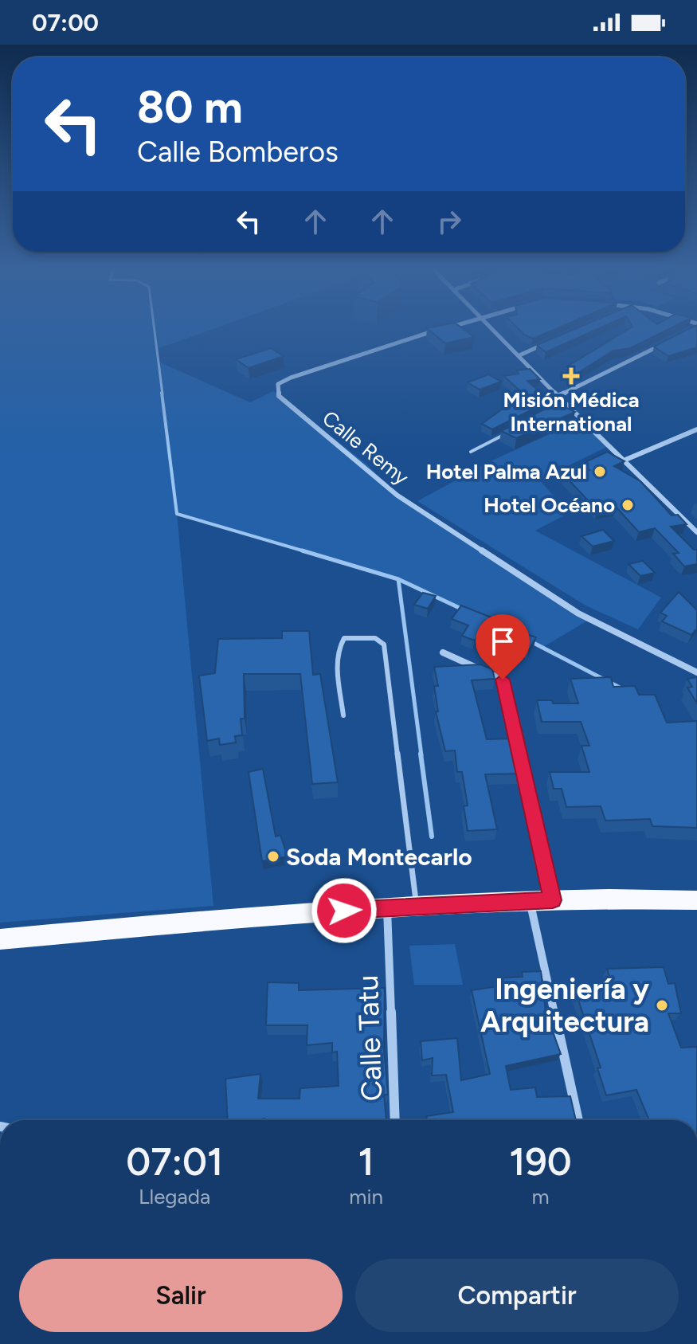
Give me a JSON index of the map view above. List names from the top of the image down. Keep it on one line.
{"streets":{"street":["Calle Remy","Calle Tatu"]},"places":{"health":["Misión Médica International"],"other":["Hotel Palma Azul","Hotel Océano","Soda Montecarlo","Ingeniería y Arquitectura"]},"page":{"status":"07:00","turn":["80 m","Calle Bomberos"],"eta":["07:01","Llegada","1","min","190","m"],"buttons":["Salir","Compartir"]}}
